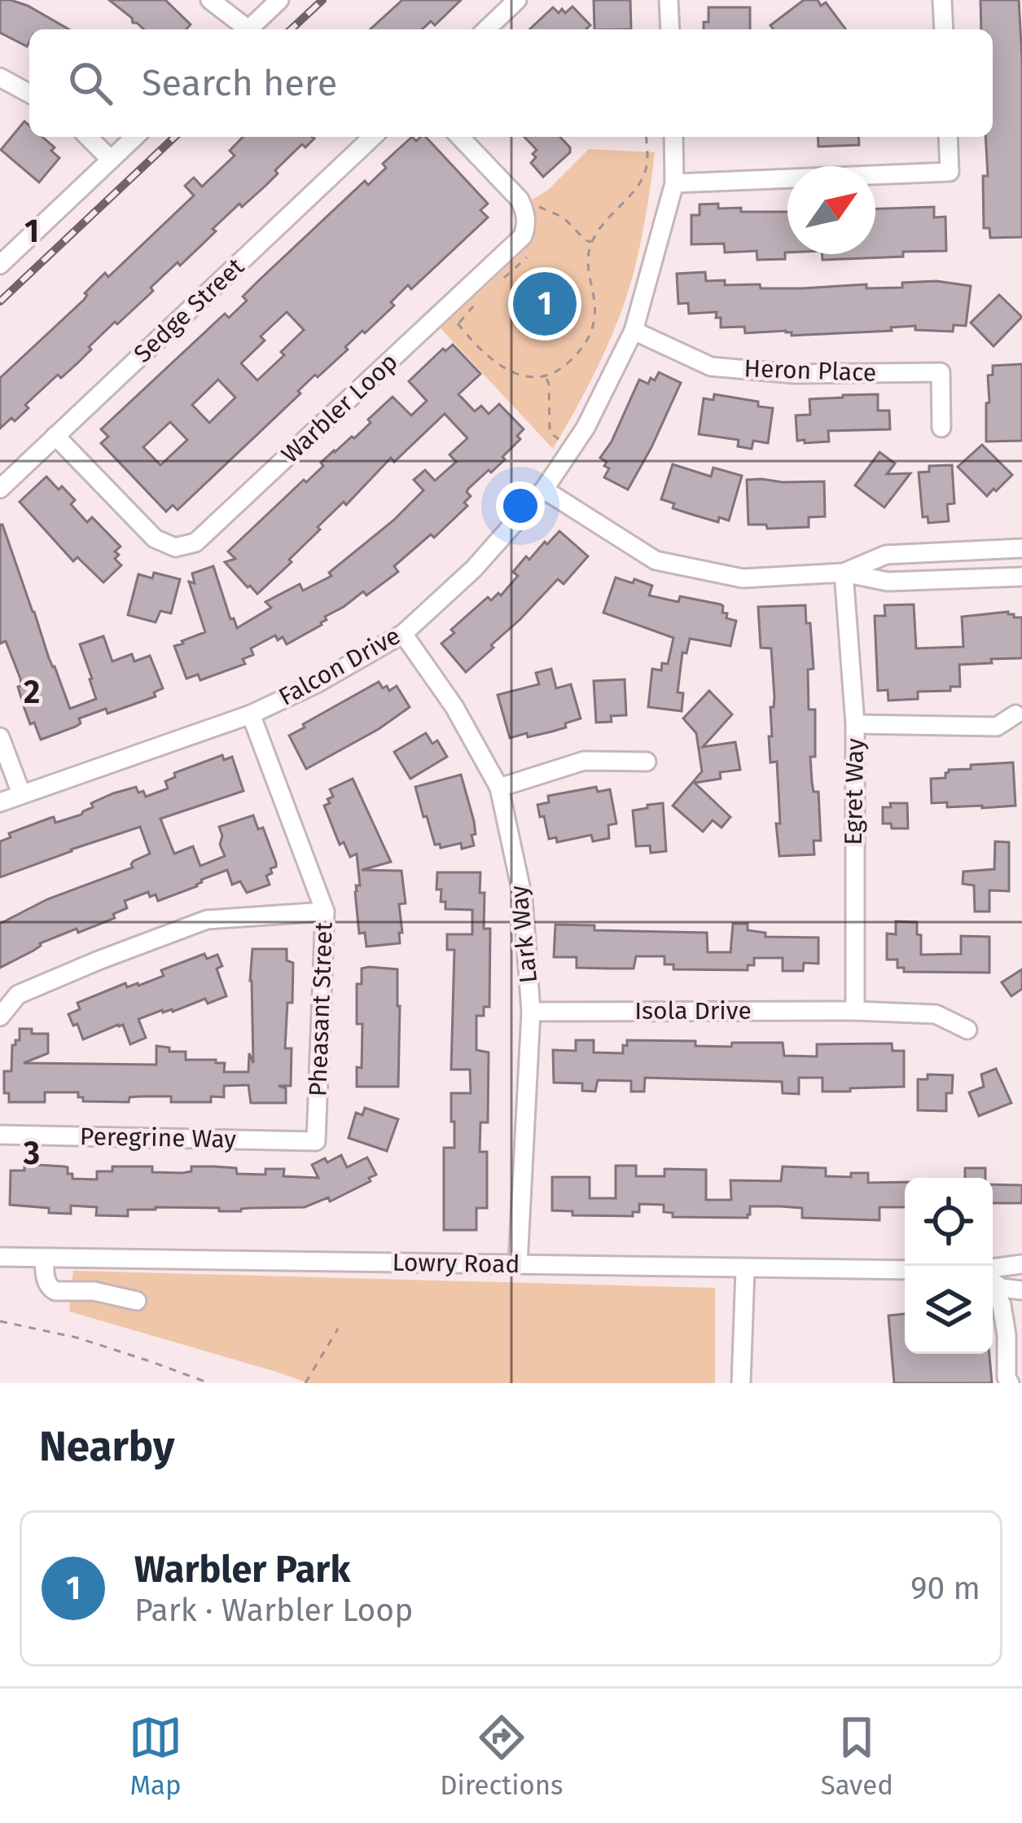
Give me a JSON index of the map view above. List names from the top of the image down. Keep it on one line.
{"streets":{"street":["Sedge Street","Heron Place","Warbler Loop","Falcon Drive","Egret Way","Lark Way","Pheasant Street","Isola Drive","Peregrine Way","Lowry Road"]},"crossings":[["Sedge Street","Warbler Loop"],["Heron Place","Falcon Drive"],["Falcon Drive","Lark Way"],["Falcon Drive","Pheasant Street"],["Egret Way","Isola Drive"],["Lark Way","Isola Drive"],["Lark Way","Lowry Road"],["Pheasant Street","Peregrine Way"]],"north":"top right","page":{"search":"Search here","pins":"1","heading":"Nearby","list":[{"mark":"1","name":"Warbler Park","note":"Park · Warbler Loop","value":"90 m"}],"nav":["Map","Directions","Saved"]},"grid":{"rows":["1","2","3"]}}
